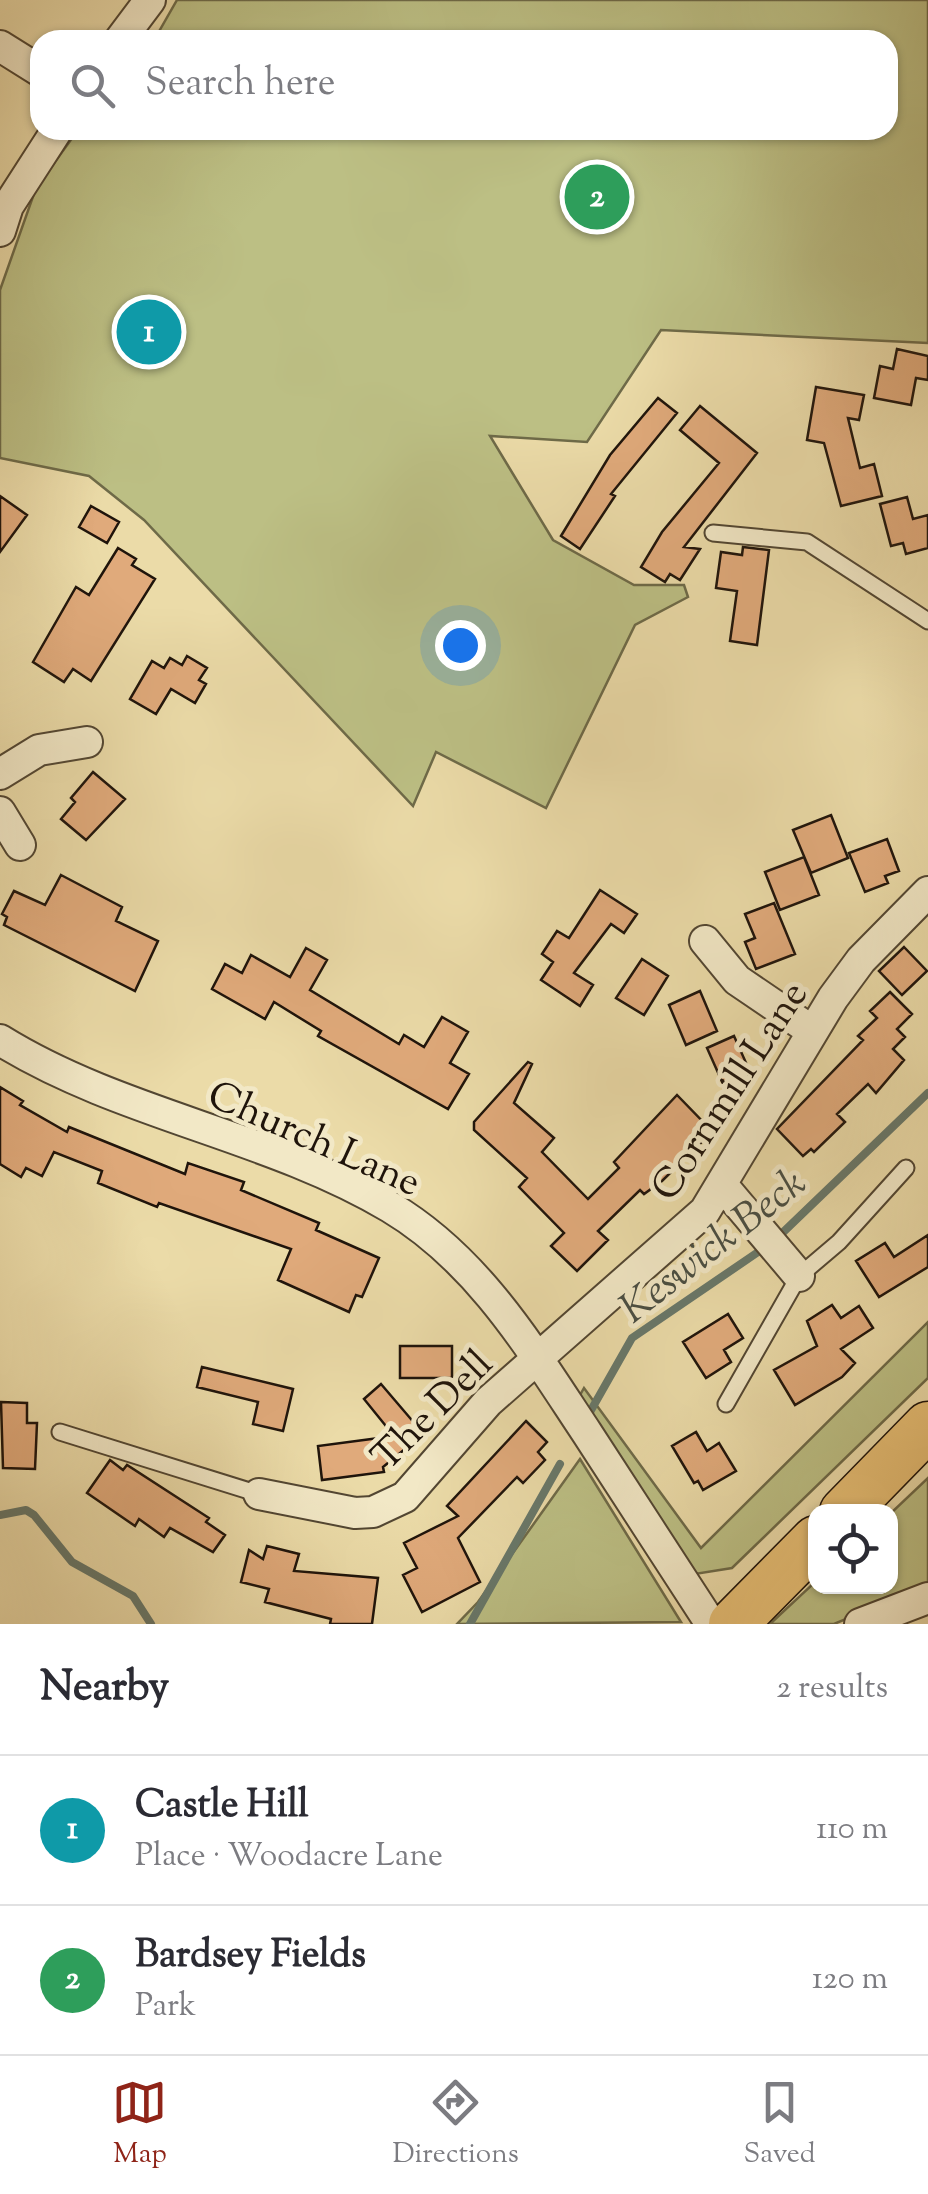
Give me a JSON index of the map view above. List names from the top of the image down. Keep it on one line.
{"streets":{"street":["Cornmill Lane","Church Lane","The Dell"]},"crossings":[["Cornmill Lane","Church Lane"],["Cornmill Lane","The Dell"],["Church Lane","The Dell"]],"water":["Keswick Beck"],"page":{"search":"Search here","pins":["2","1"],"heading":["Nearby","2 results"],"list":[{"mark":"1","name":"Castle Hill","note":"Place · Woodacre Lane","value":"110 m"},{"mark":"2","name":"Bardsey Fields","note":"Park","value":"120 m"}],"nav":["Map","Directions","Saved"]}}
